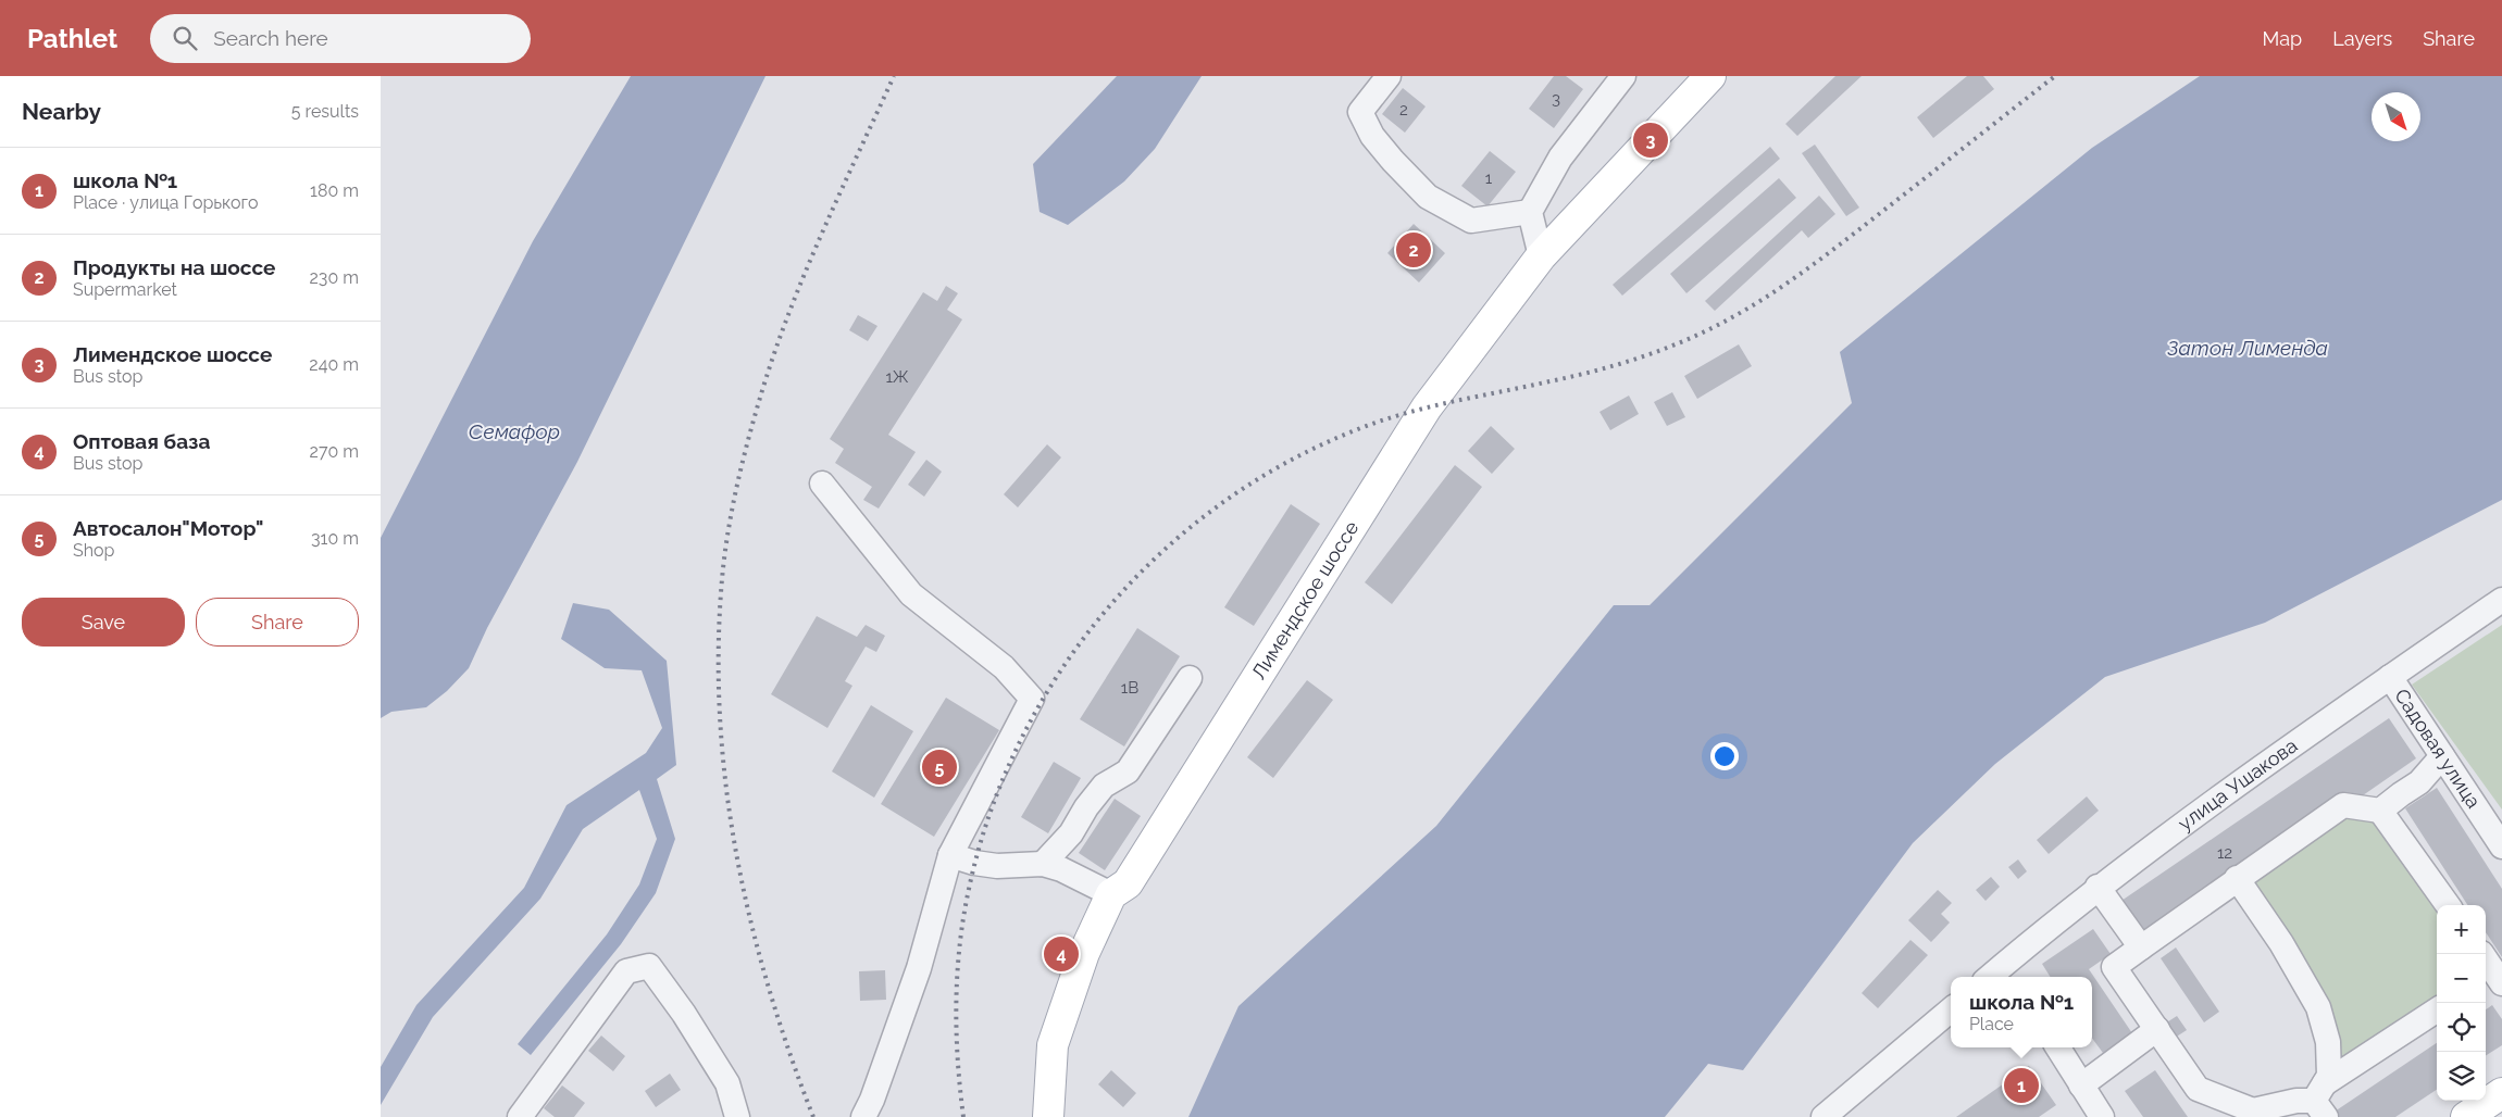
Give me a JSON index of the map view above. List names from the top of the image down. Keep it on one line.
{"streets":{"main road":["Лимендское шоссе"],"street":["Садовая улица","улица Ушакова"]},"crossings":[["Садовая улица","улица Ушакова"]],"water":["Затон Лименда","Семафор"],"house_numbers":["3","2","1","1Ж","1В","12"],"north":"bottom right","page":{"header":"Pathlet","search":"Search here","nav":["Map","Layers","Share"],"heading":["Nearby","5 results"],"pins":["3","2","5","4","1"],"list":[{"mark":"1","name":"школа №1","note":"Place · улица Горького","value":"180 m"},{"mark":"2","name":"Продукты на шоссе","note":"Supermarket","value":"230 m"},{"mark":"3","name":"Лимендское шоссе","note":"Bus stop","value":"240 m"},{"mark":"4","name":"Оптовая база","note":"Bus stop","value":"270 m"},{"mark":"5","name":"Автосалон\"Мотор\"","note":"Shop","value":"310 m"}],"buttons":["Save","Share"],"map_buttons":["+","−"],"popup":["школа №1","Place"]}}
